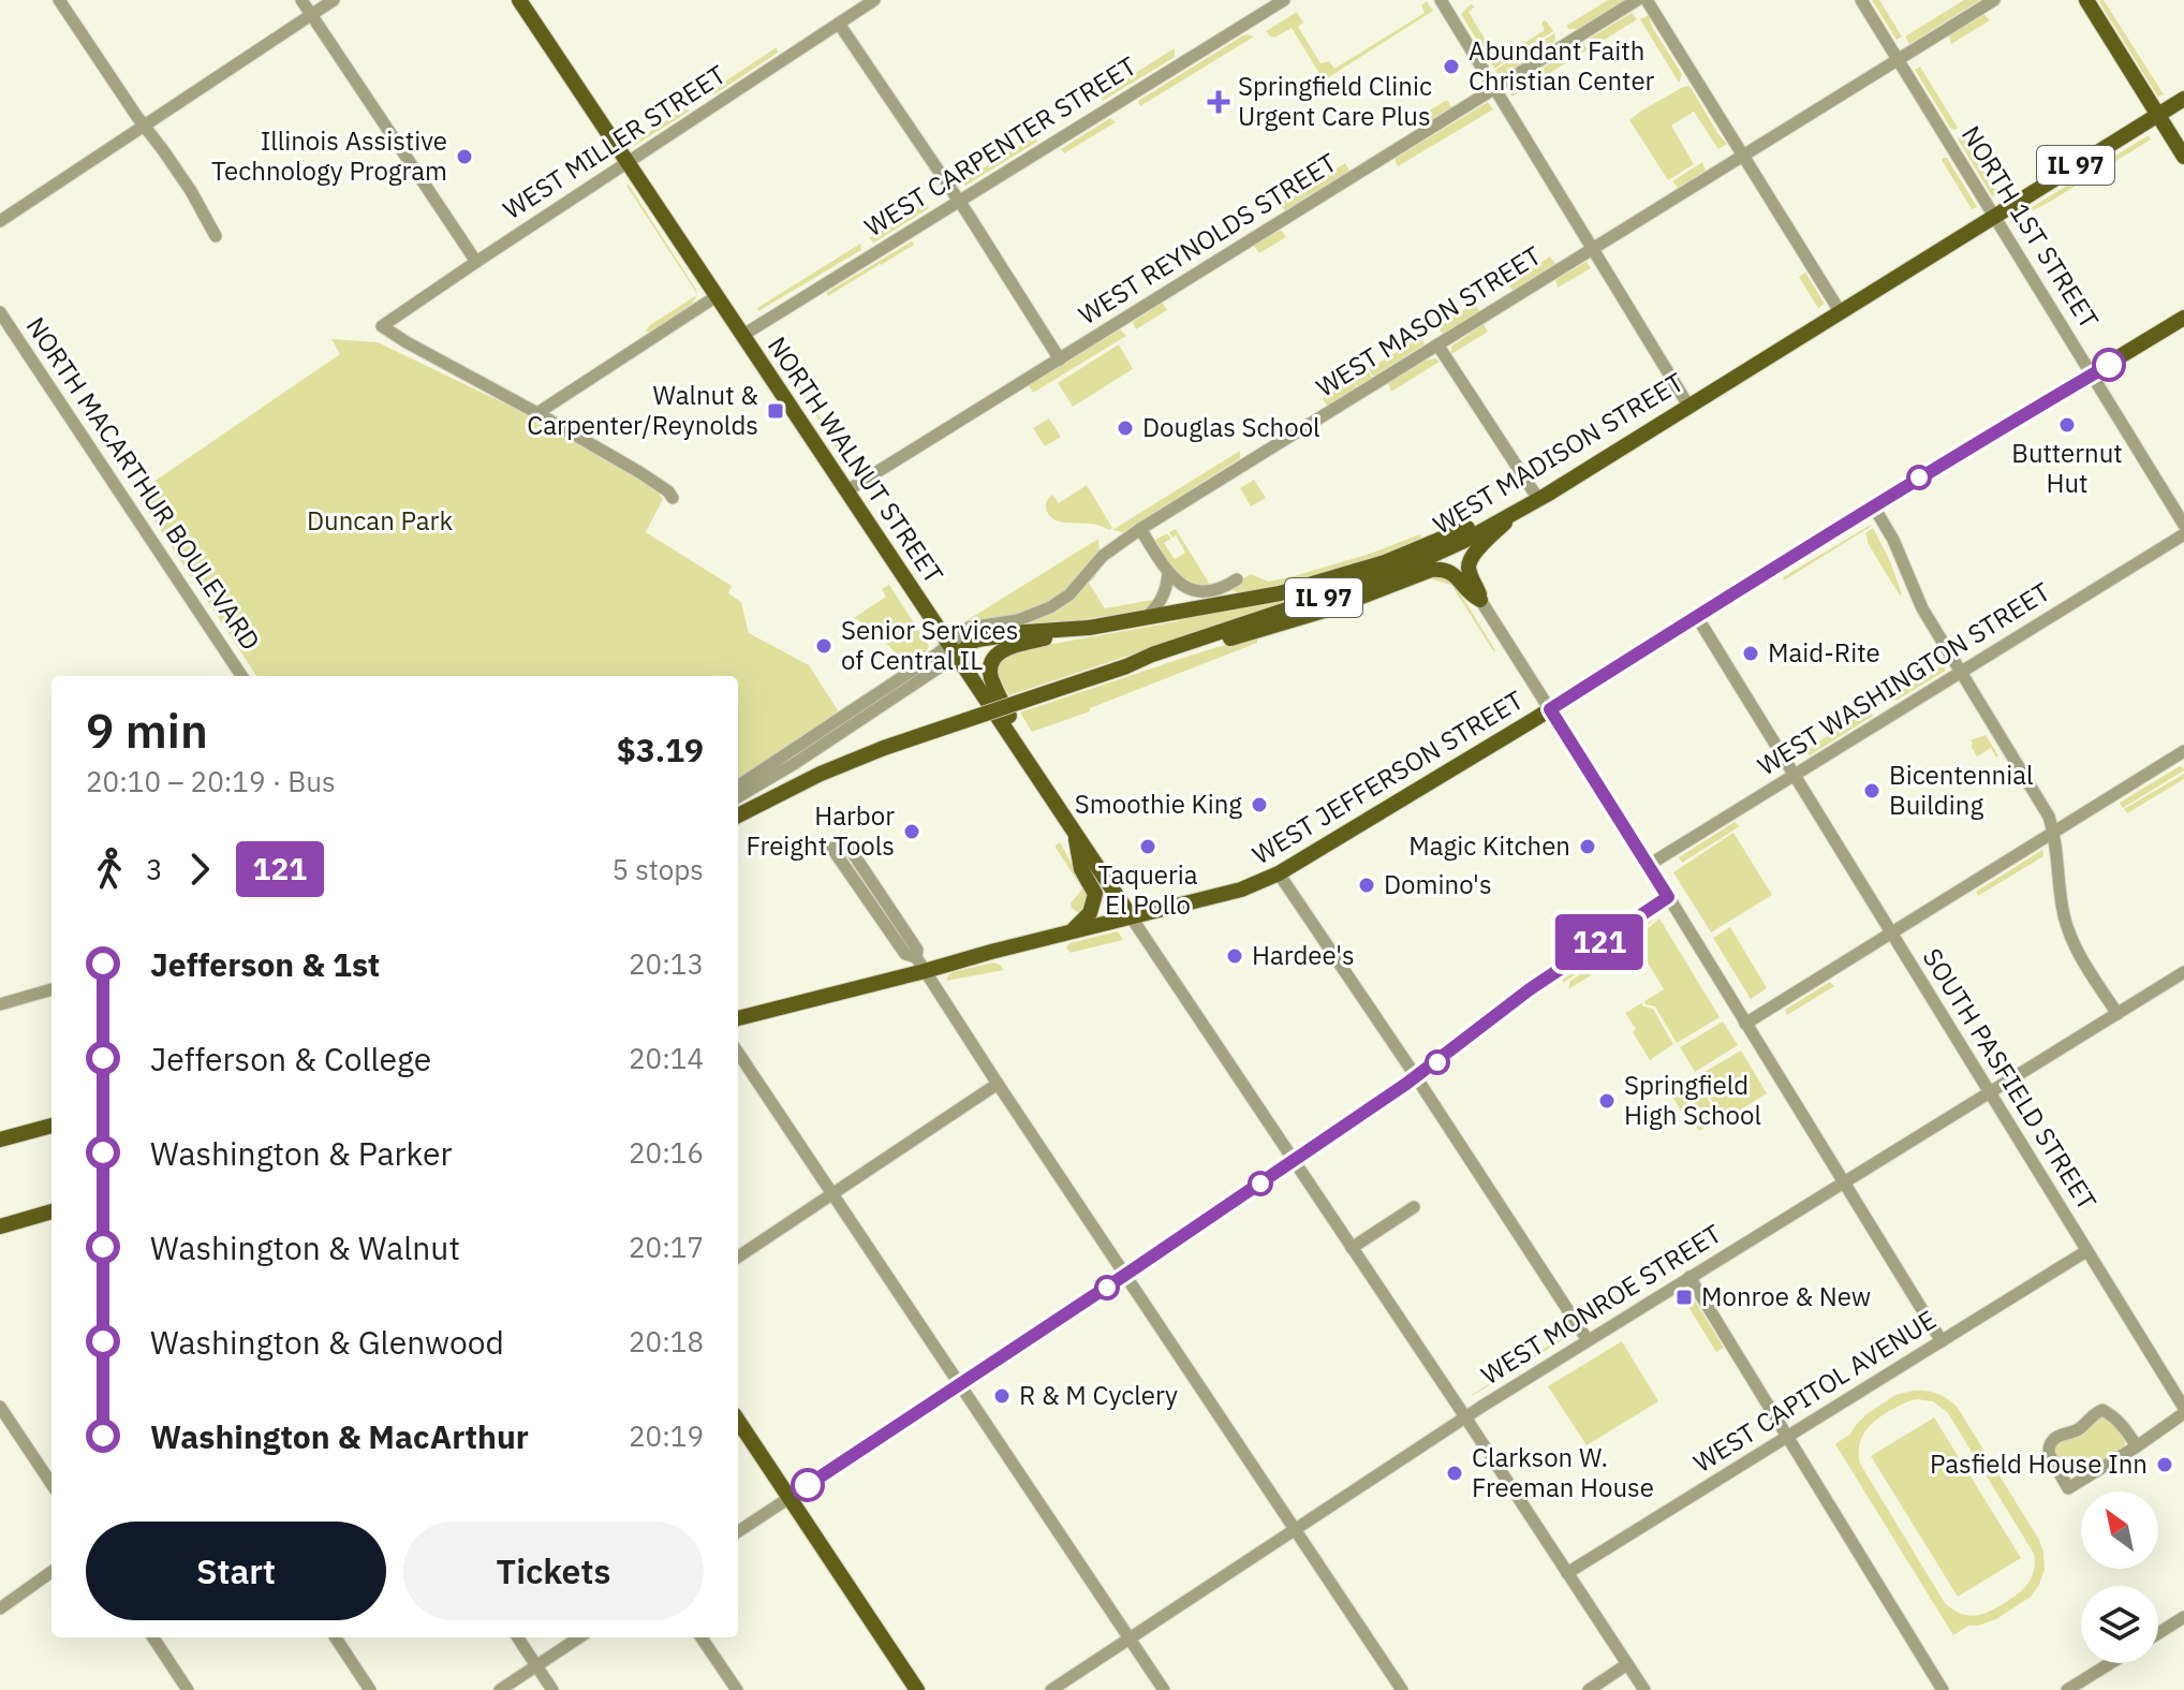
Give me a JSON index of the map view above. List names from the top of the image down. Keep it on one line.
{"streets":{"main road":["IL 97","WEST MADISON STREET","NORTH WALNUT STREET","WEST JEFFERSON STREET"],"street":["WEST MILLER STREET","WEST CARPENTER STREET","NORTH 1ST STREET","WEST REYNOLDS STREET","WEST MASON STREET","NORTH MACARTHUR BOULEVARD","WEST WASHINGTON STREET","SOUTH PASFIELD STREET","WEST MONROE STREET","WEST CAPITOL AVENUE"]},"crossings":[["WEST MILLER STREET","NORTH WALNUT STREET"],["WEST CARPENTER STREET","NORTH WALNUT STREET"],["IL 97","NORTH 1ST STREET"],["IL 97","WEST MADISON STREET"],["NORTH 1ST STREET","WEST MASON STREET"],["NORTH 1ST STREET","WEST MADISON STREET"],["NORTH 1ST STREET","WEST JEFFERSON STREET"],["WEST REYNOLDS STREET","NORTH WALNUT STREET"],["WEST MASON STREET","NORTH WALNUT STREET"],["NORTH WALNUT STREET","WEST JEFFERSON STREET"],["NORTH WALNUT STREET","WEST MONROE STREET"],["NORTH WALNUT STREET","WEST CAPITOL AVENUE"],["WEST WASHINGTON STREET","SOUTH PASFIELD STREET"],["WEST JEFFERSON STREET","SOUTH PASFIELD STREET"],["SOUTH PASFIELD STREET","WEST MONROE STREET"],["SOUTH PASFIELD STREET","WEST CAPITOL AVENUE"]],"parks":["Duncan Park"],"places":{"other":["Abundant Faith Christian Center","Illinois Assistive Technology Program","Butternut Hut","Douglas School","Senior Services of Central IL","Maid-Rite","Bicentennial Building","Smoothie King","Harbor Freight Tools","Taqueria El Pollo","Magic Kitchen","Domino's","Hardee's","Springfield High School","R & M Cyclery","Pasfield House Inn","Clarkson W. Freeman House"],"health":["Springfield Clinic Urgent Care Plus"],"transit":["Walnut & Carpenter/Reynolds","Monroe & New"]},"lines":["bus line 121"],"north":"top left","page":{"on_map":"121","heading":["9 min","20:10 – 20:19 · Bus","$3.19"],"legs":["3","121","5 stops"],"list":[{"name":"Jefferson & 1st","value":"20:13"},{"name":"Jefferson & College","value":"20:14"},{"name":"Washington & Parker","value":"20:16"},{"name":"Washington & Walnut","value":"20:17"},{"name":"Washington & Glenwood","value":"20:18"},{"name":"Washington & MacArthur","value":"20:19"}],"buttons":["Start","Tickets"]}}
